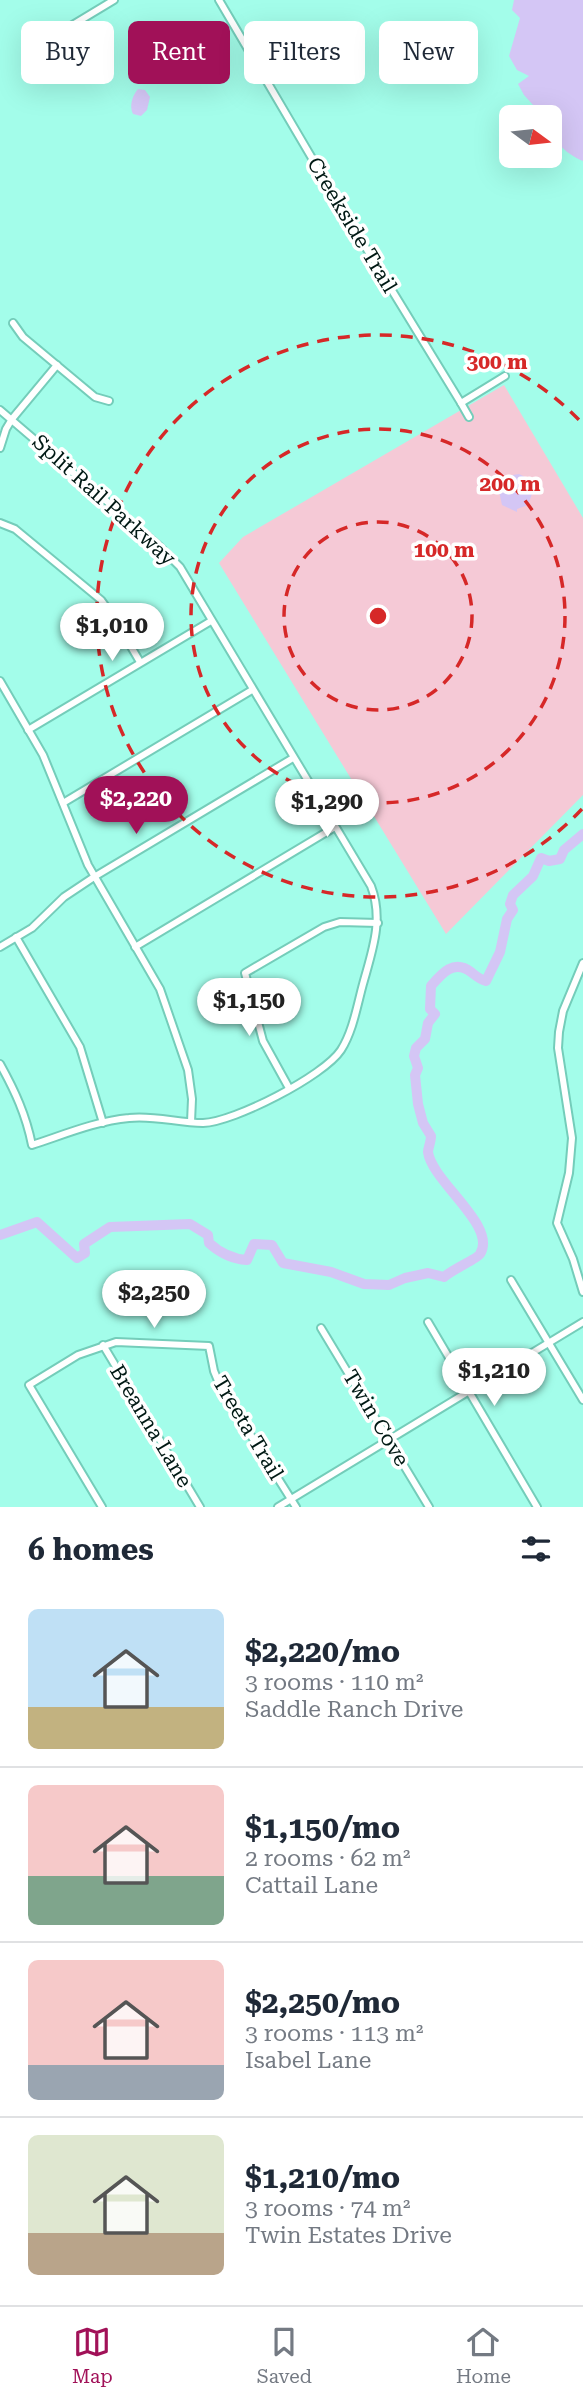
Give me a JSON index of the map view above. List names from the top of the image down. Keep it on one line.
{"streets":{"street":["Creekside Trail","Split Rail Parkway","Twin Cove","Breanna Lane","Treeta Trail"]},"crossings":[["Breanna Lane","Treeta Trail"]],"north":"right","page":{"chip":["Buy","Rent","Filters","New"],"price":["$1,010","$2,220","$1,290","$1,150","$2,250","$1,210"],"heading":"6 homes","list":[{"name":"$2,220/mo","note":"3 rooms · 110 m² · Saddle Ranch Drive"},{"name":"$1,150/mo","note":"2 rooms · 62 m² · Cattail Lane"},{"name":"$2,250/mo","note":"3 rooms · 113 m² · Isabel Lane"},{"name":"$1,210/mo","note":"3 rooms · 74 m² · Twin Estates Drive"}],"tabs":["Map","Saved","Home"]},"rings":["300 m","200 m","100 m"]}
